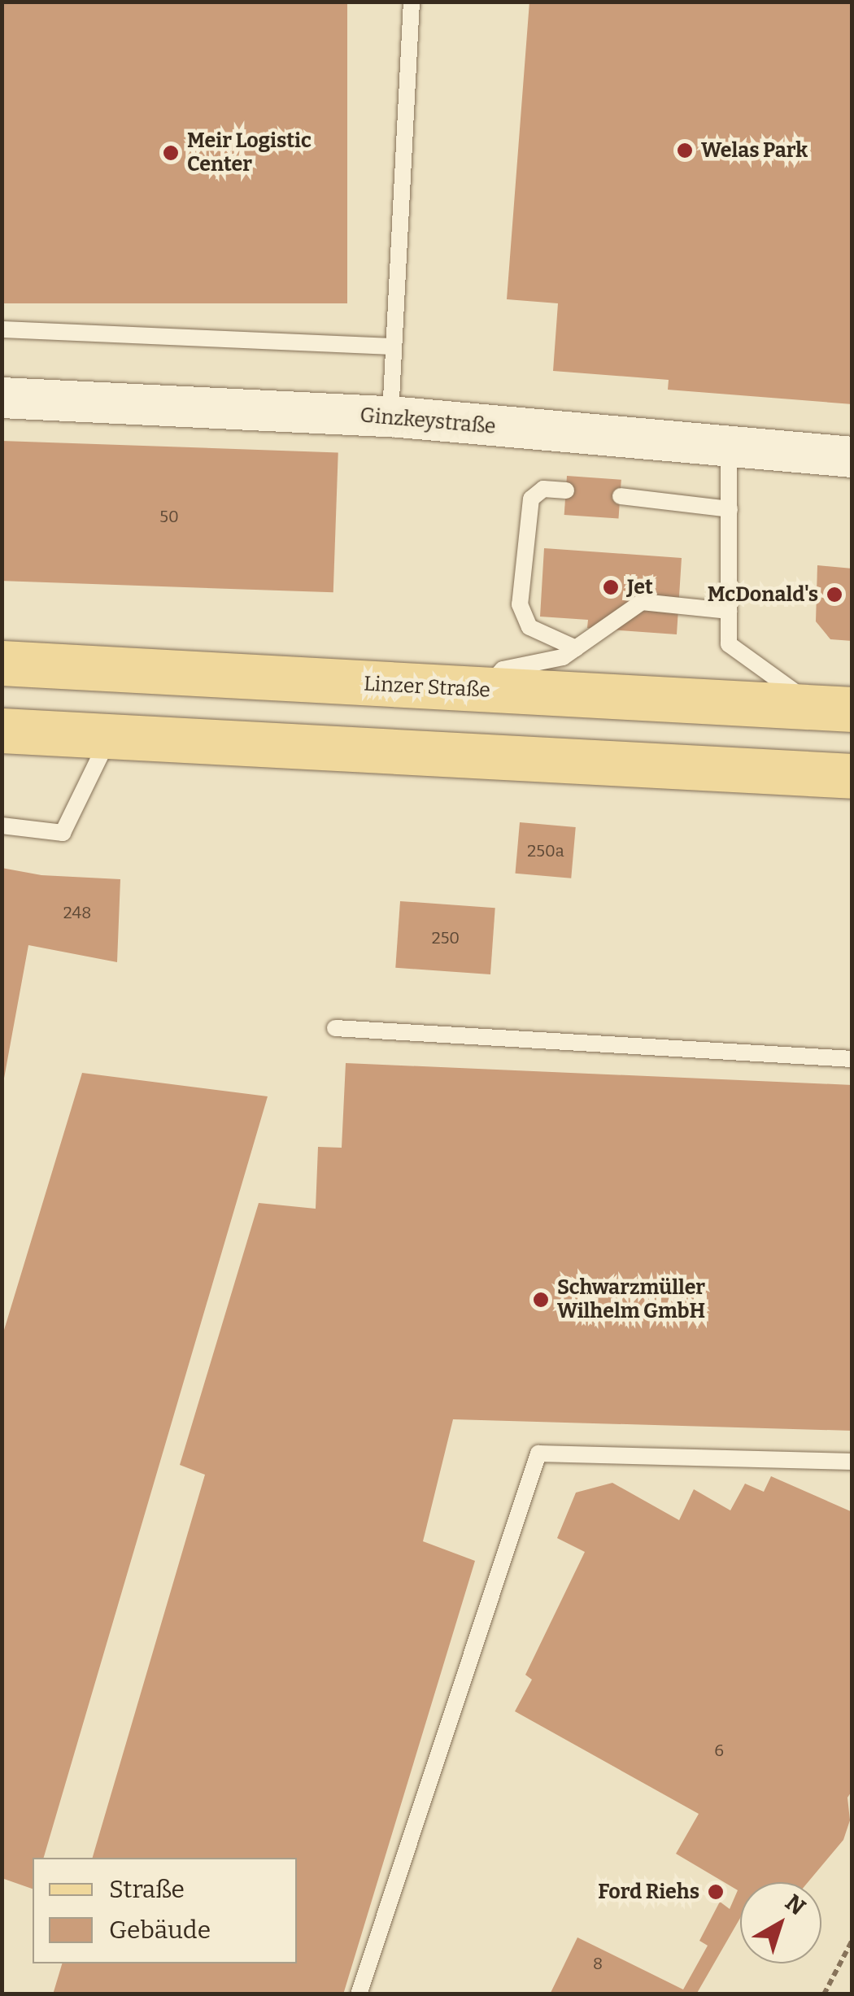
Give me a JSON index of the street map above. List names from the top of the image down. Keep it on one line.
{"streets":{"main road":["Linzer Straße"],"street":["Ginzkeystraße"]},"places":["Welas Park","Meir Logistic Center","Jet","McDonald's","Schwarzmüller Wilhelm GmbH","Ford Riehs"],"house_numbers":["50","250a","248","250","6","8"],"legend":["Straße","Gebäude"],"north":"top right"}
